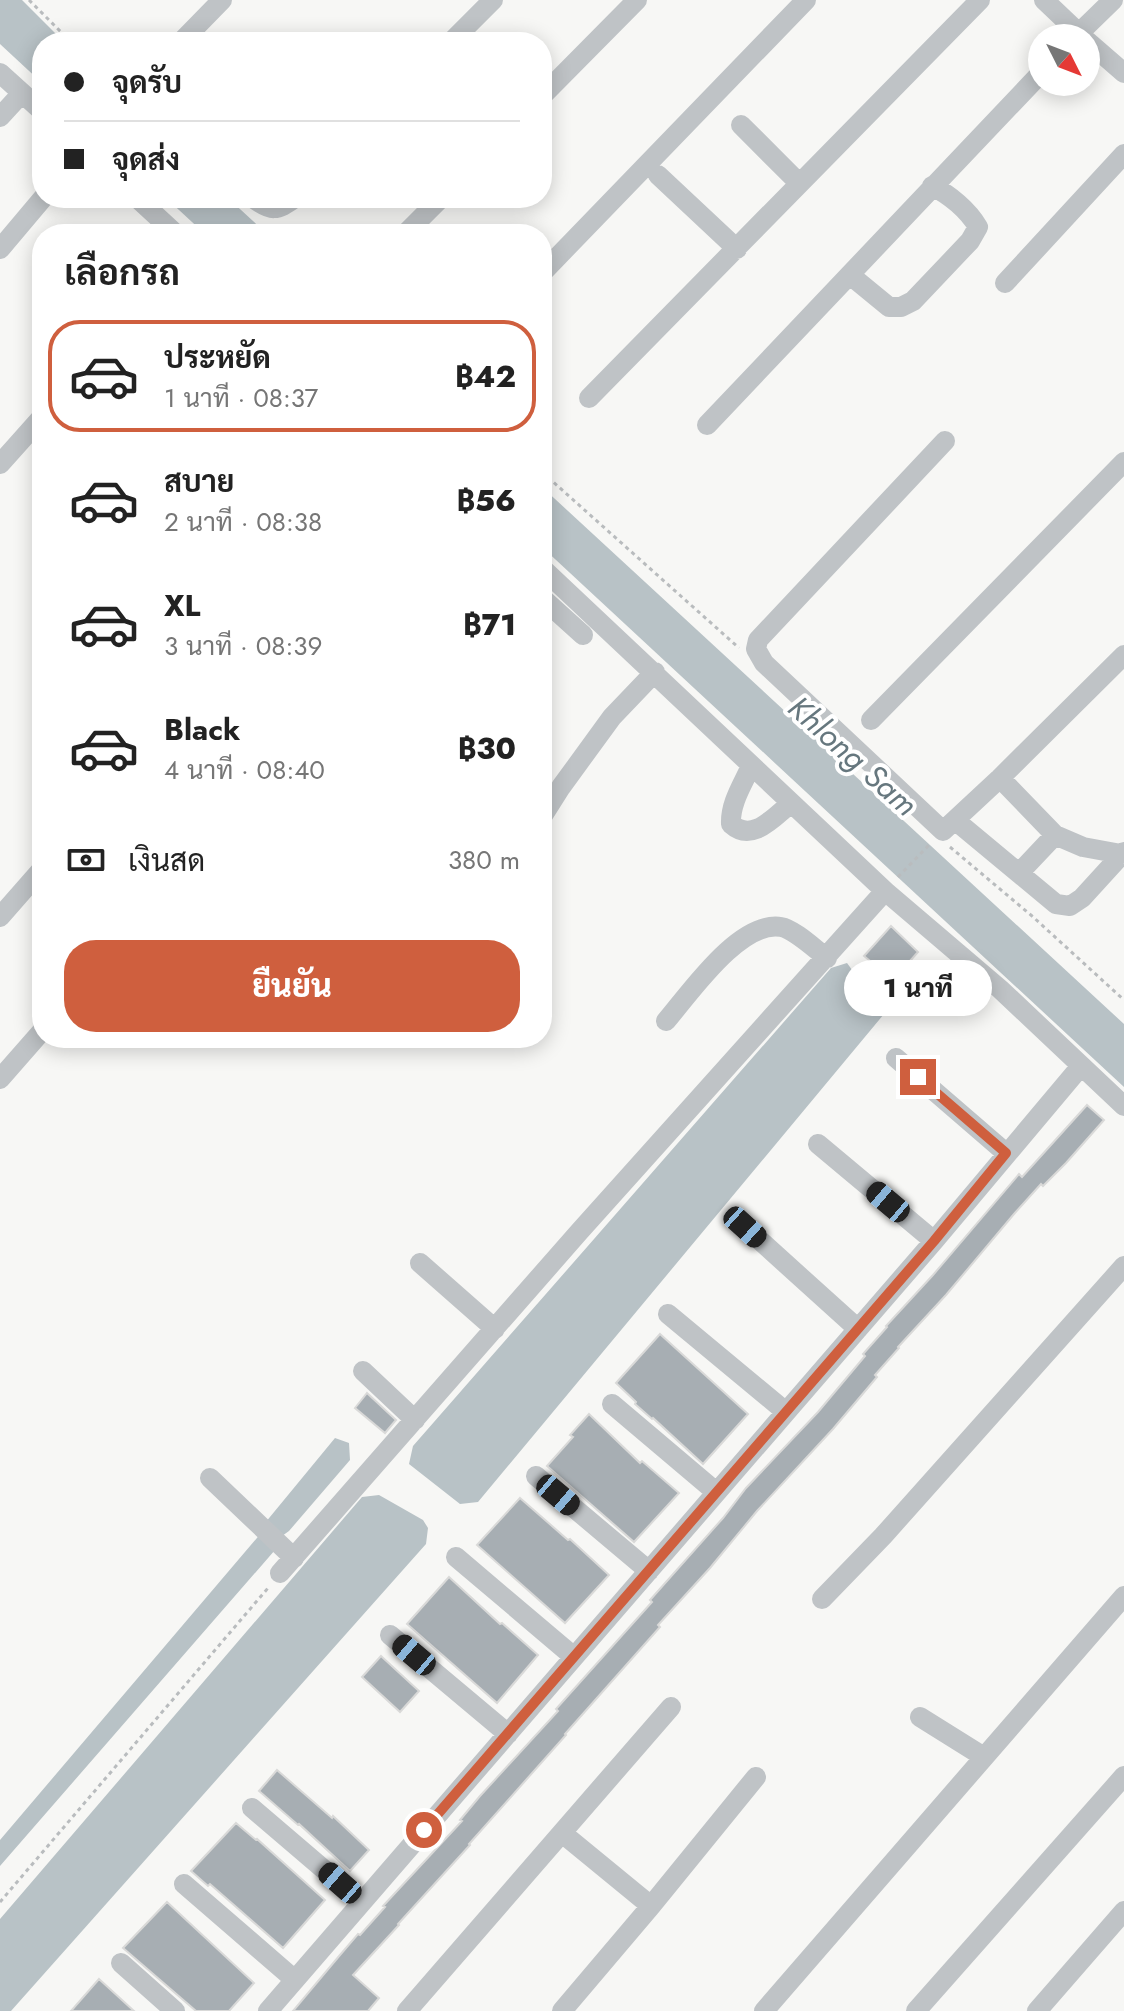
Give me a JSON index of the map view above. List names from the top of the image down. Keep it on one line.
{"water":["Khlong Sam"],"north":"bottom right","page":{"banner":["จุดรับ","จุดส่ง"],"heading":"เลือกรถ","list":[{"name":"ประหยัด","note":"1 นาที · 08:37","value":"฿42"},{"name":"สบาย","note":"2 นาที · 08:38","value":"฿56"},{"name":"XL","note":"3 นาที · 08:39","value":"฿71"},{"name":"Black","note":"4 นาที · 08:40","value":"฿30"}],"pay":["เงินสด","380 m"],"buttons":"ยืนยัน","bubble":"1 นาที"}}
